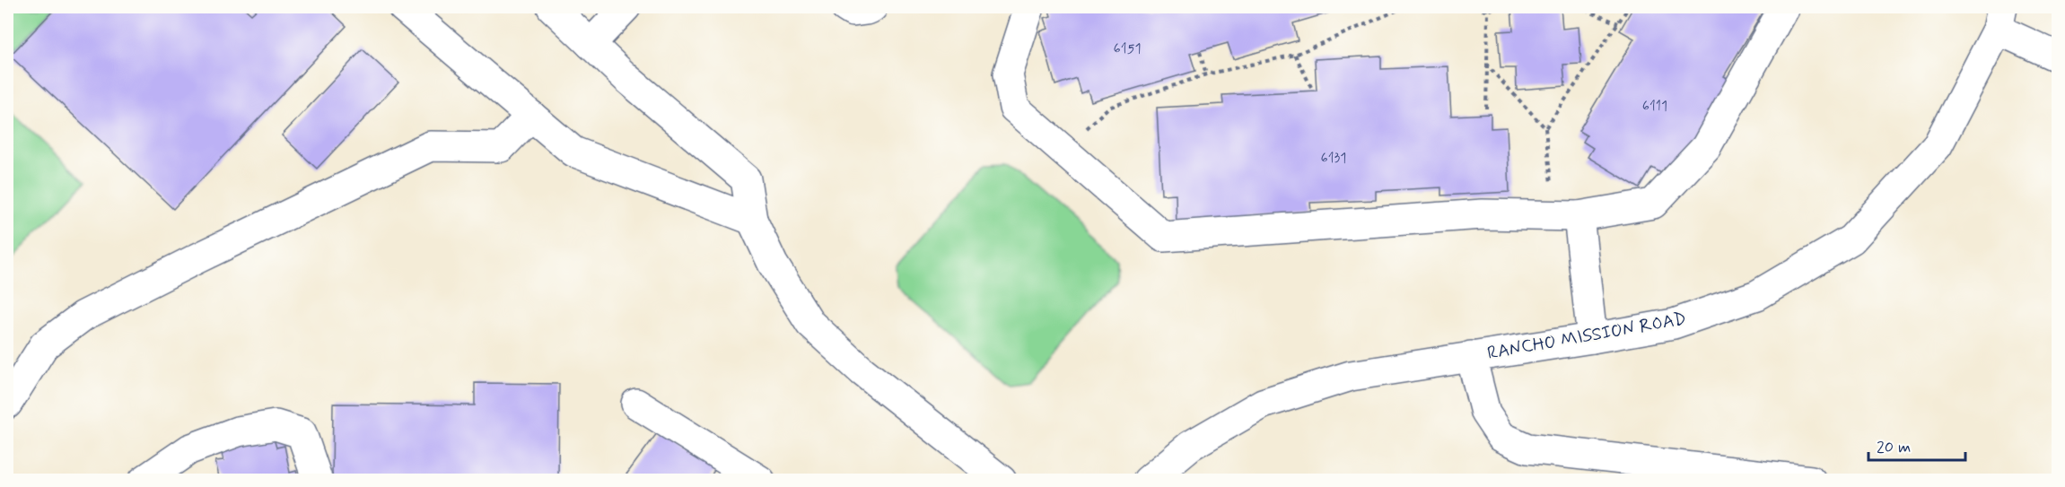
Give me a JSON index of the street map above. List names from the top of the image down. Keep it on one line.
{"streets":{"main road":["RANCHO MISSION ROAD"]},"house_numbers":["6151","6111","6131"],"scale_bar":"20 m"}
